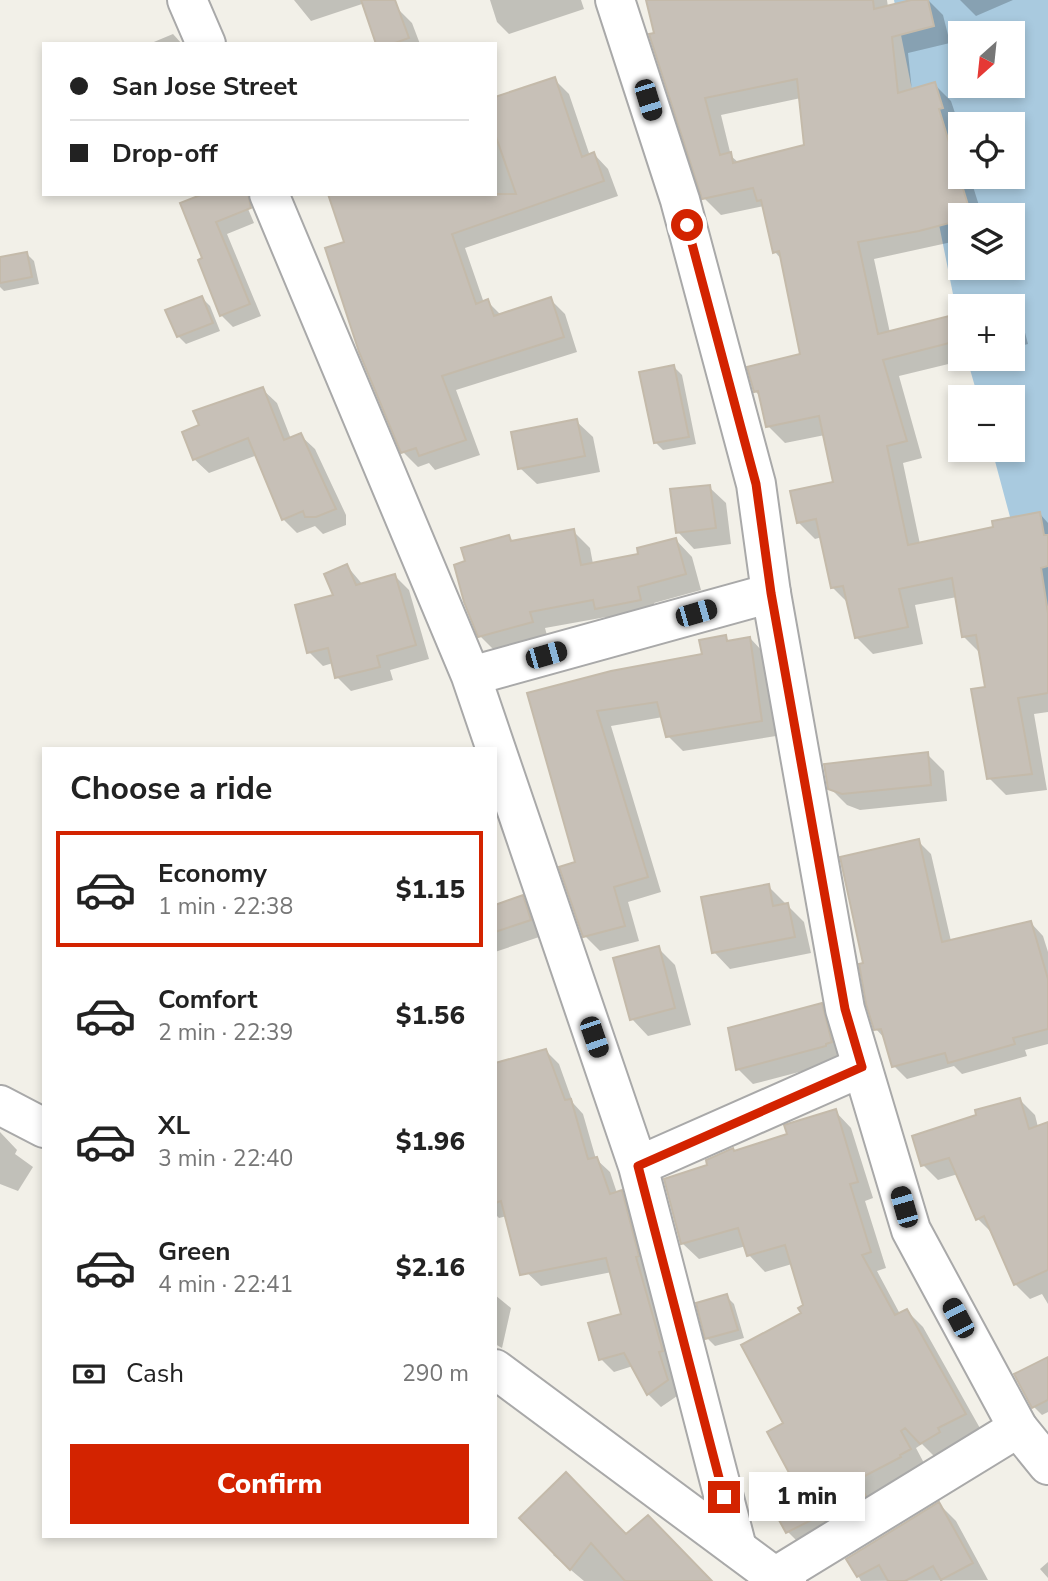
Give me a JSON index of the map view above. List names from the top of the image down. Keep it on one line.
{"north":"bottom left","page":{"map_buttons":["+","−"],"banner":["San Jose Street","Drop-off"],"heading":"Choose a ride","list":[{"name":"Economy","note":"1 min · 22:38","value":"$1.15"},{"name":"Comfort","note":"2 min · 22:39","value":"$1.56"},{"name":"XL","note":"3 min · 22:40","value":"$1.96"},{"name":"Green","note":"4 min · 22:41","value":"$2.16"}],"pay":["Cash","290 m"],"buttons":"Confirm","bubble":"1 min"}}
